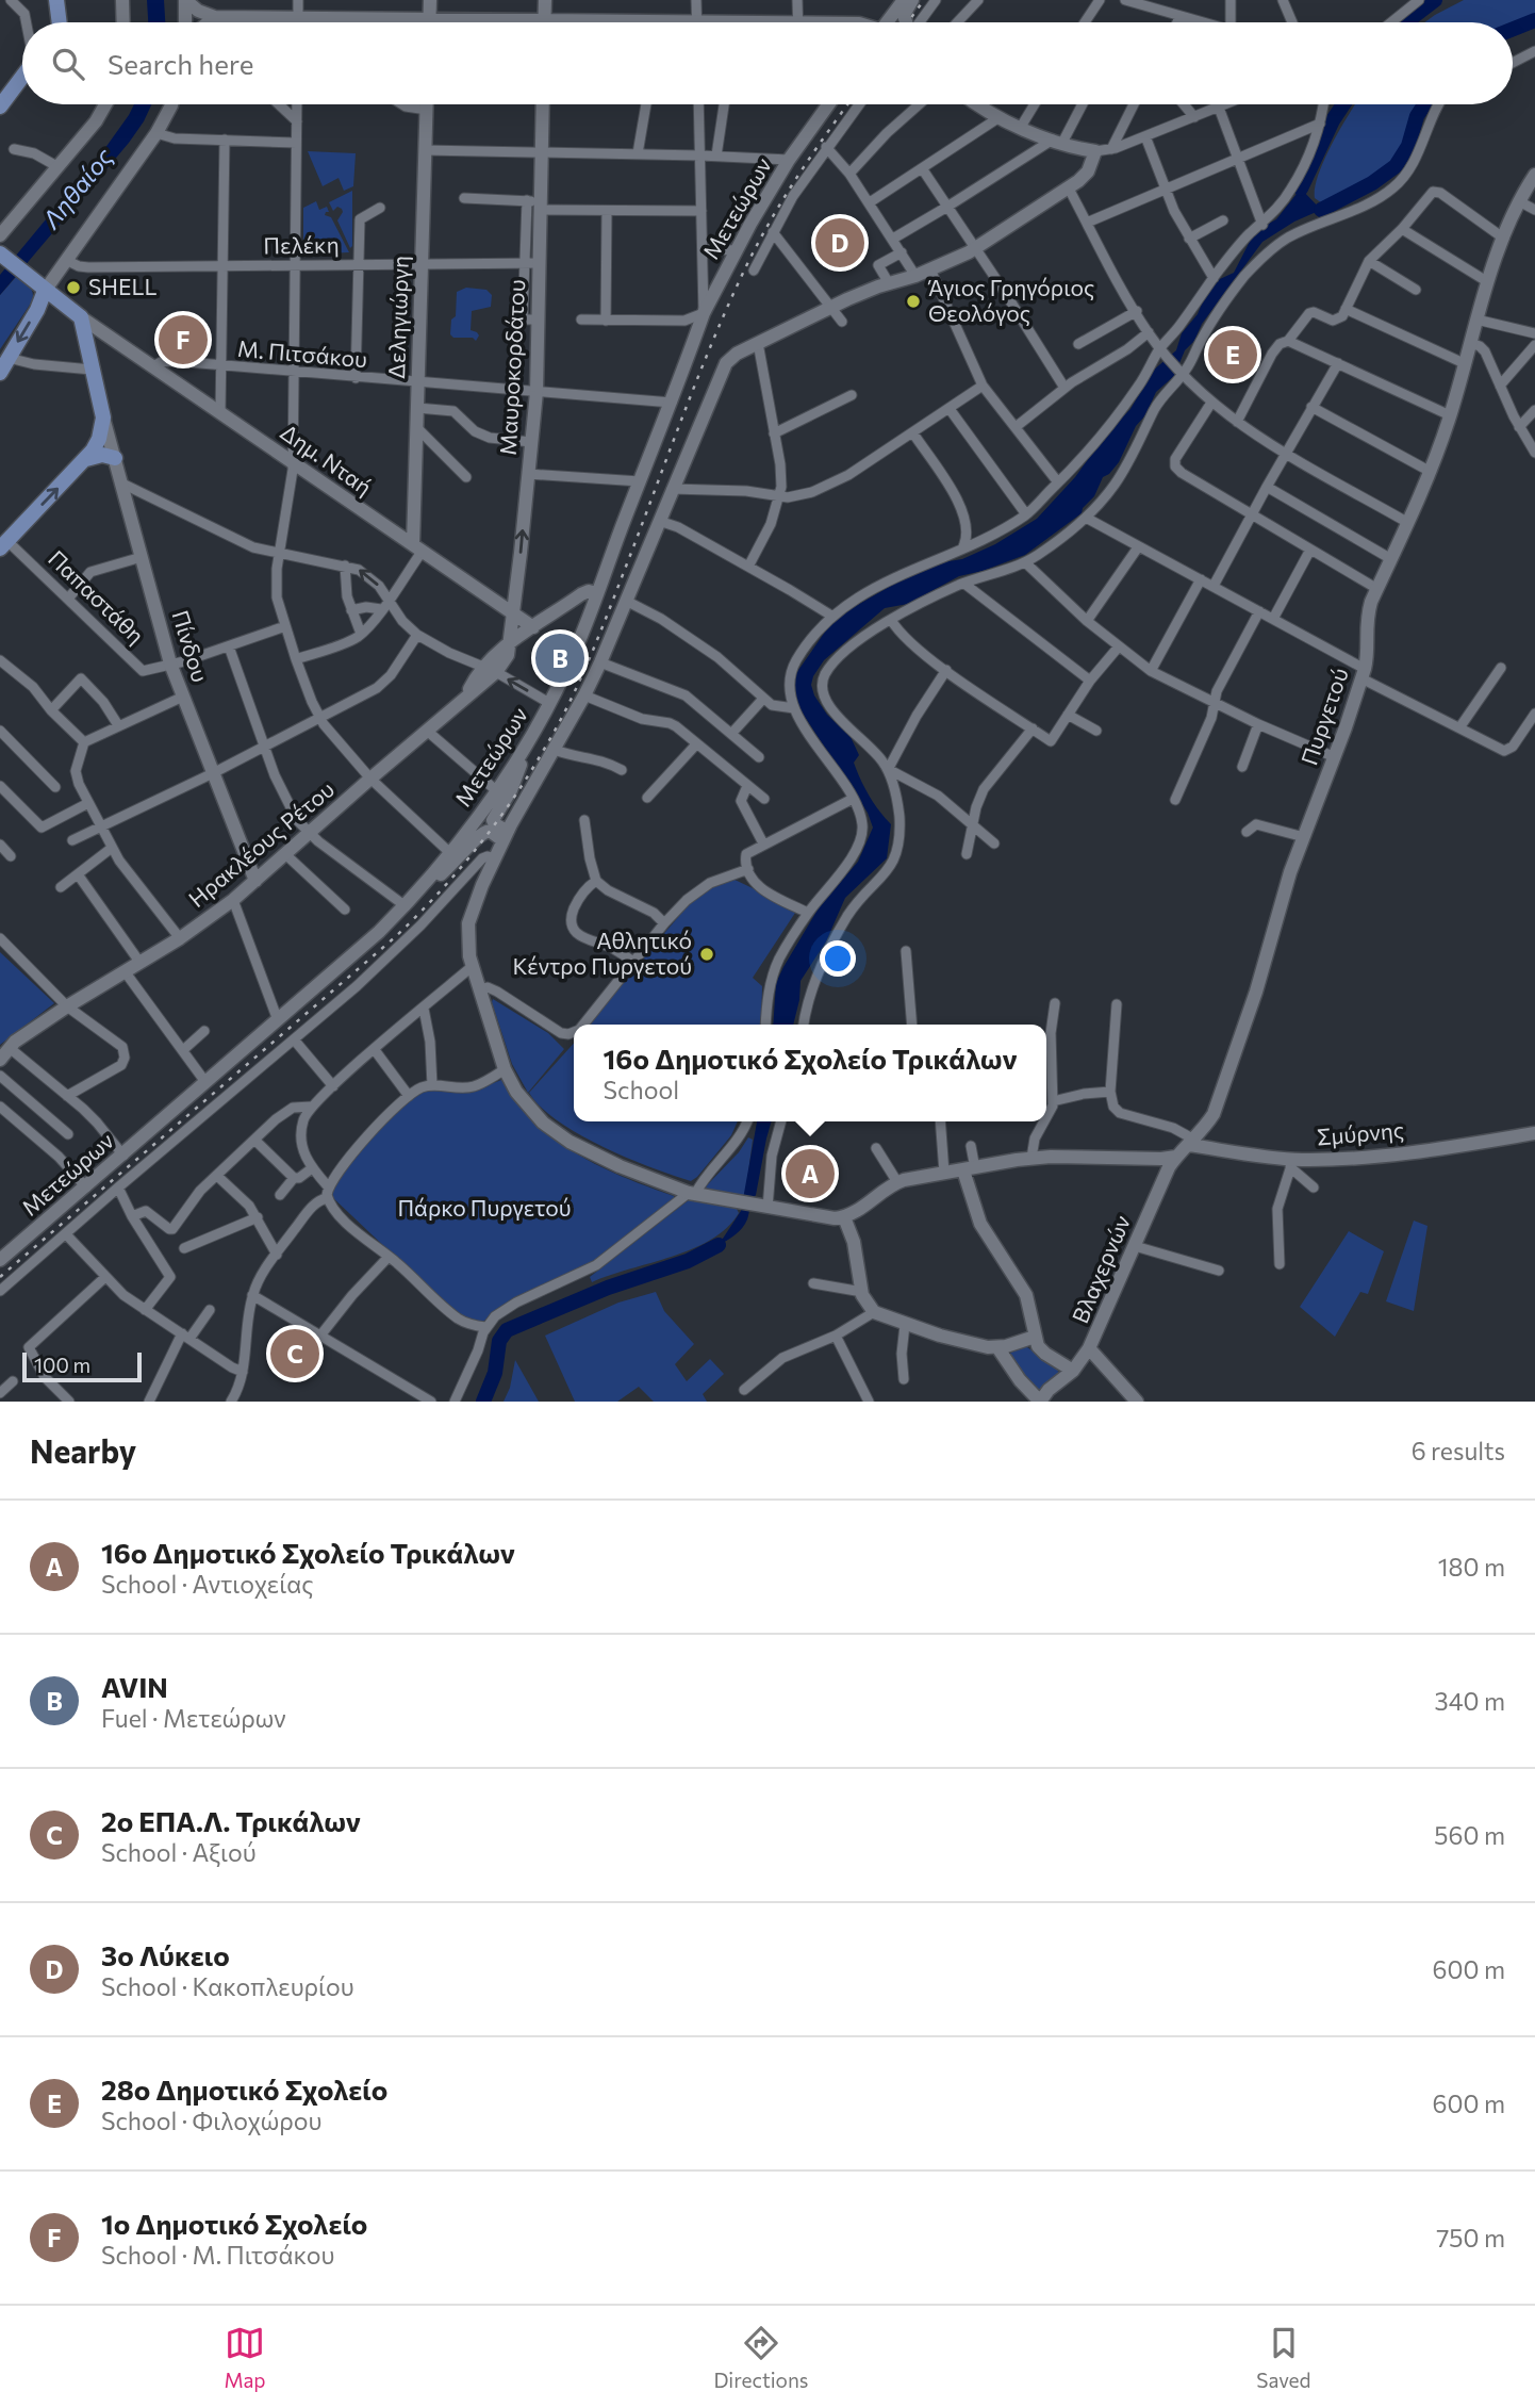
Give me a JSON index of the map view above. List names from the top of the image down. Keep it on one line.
{"streets":{"street":["Μετεώρων","Πελέκη","Δεληγιώργη","Μ. Πιτσάκου","Μαυροκορδάτου","Δημ. Νταή","Παπαστάθη","Πίνδου","Πυργετού","Ηρακλέους Ρέτου","Σμύρνης","Βλαχερνών"]},"crossings":[["Μετεώρων","Μ. Πιτσάκου"],["Πελέκη","Δεληγιώργη"],["Πελέκη","Μαυροκορδάτου"],["Δεληγιώργη","Μ. Πιτσάκου"],["Δεληγιώργη","Δημ. Νταή"],["Μ. Πιτσάκου","Μαυροκορδάτου"],["Μ. Πιτσάκου","Δημ. Νταή"],["Μαυροκορδάτου","Δημ. Νταή"],["Παπαστάθη","Πίνδου"],["Πίνδου","Ηρακλέους Ρέτου"],["Πυργετού","Σμύρνης"],["Πυργετού","Βλαχερνών"],["Σμύρνης","Βλαχερνών"]],"water":["Ληθαίος"],"parks":["Πάρκο Πυργετού"],"places":["SHELL","Άγιος Γρηγόριος Θεολόγος","Αθλητικό Κέντρο Πυργετού"],"scale_bar":"100 m","page":{"search":"Search here","pins":["D","F","E","B","A","C"],"popup":["16ο Δημοτικό Σχολείο Τρικάλων","School"],"scale":"100 m","heading":["Nearby","6 results"],"list":[{"mark":"A","name":"16ο Δημοτικό Σχολείο Τρικάλων","note":"School · Αντιοχείας","value":"180 m"},{"mark":"B","name":"AVIN","note":"Fuel · Μετεώρων","value":"340 m"},{"mark":"C","name":"2ο ΕΠΑ.Λ. Τρικάλων","note":"School · Αξιού","value":"560 m"},{"mark":"D","name":"3ο Λύκειο","note":"School · Κακοπλευρίου","value":"600 m"},{"mark":"E","name":"28ο Δημοτικό Σχολείο","note":"School · Φιλοχώρου","value":"600 m"},{"mark":"F","name":"1ο Δημοτικό Σχολείο","note":"School · Μ. Πιτσάκου","value":"750 m"}],"nav":["Map","Directions","Saved"]}}
